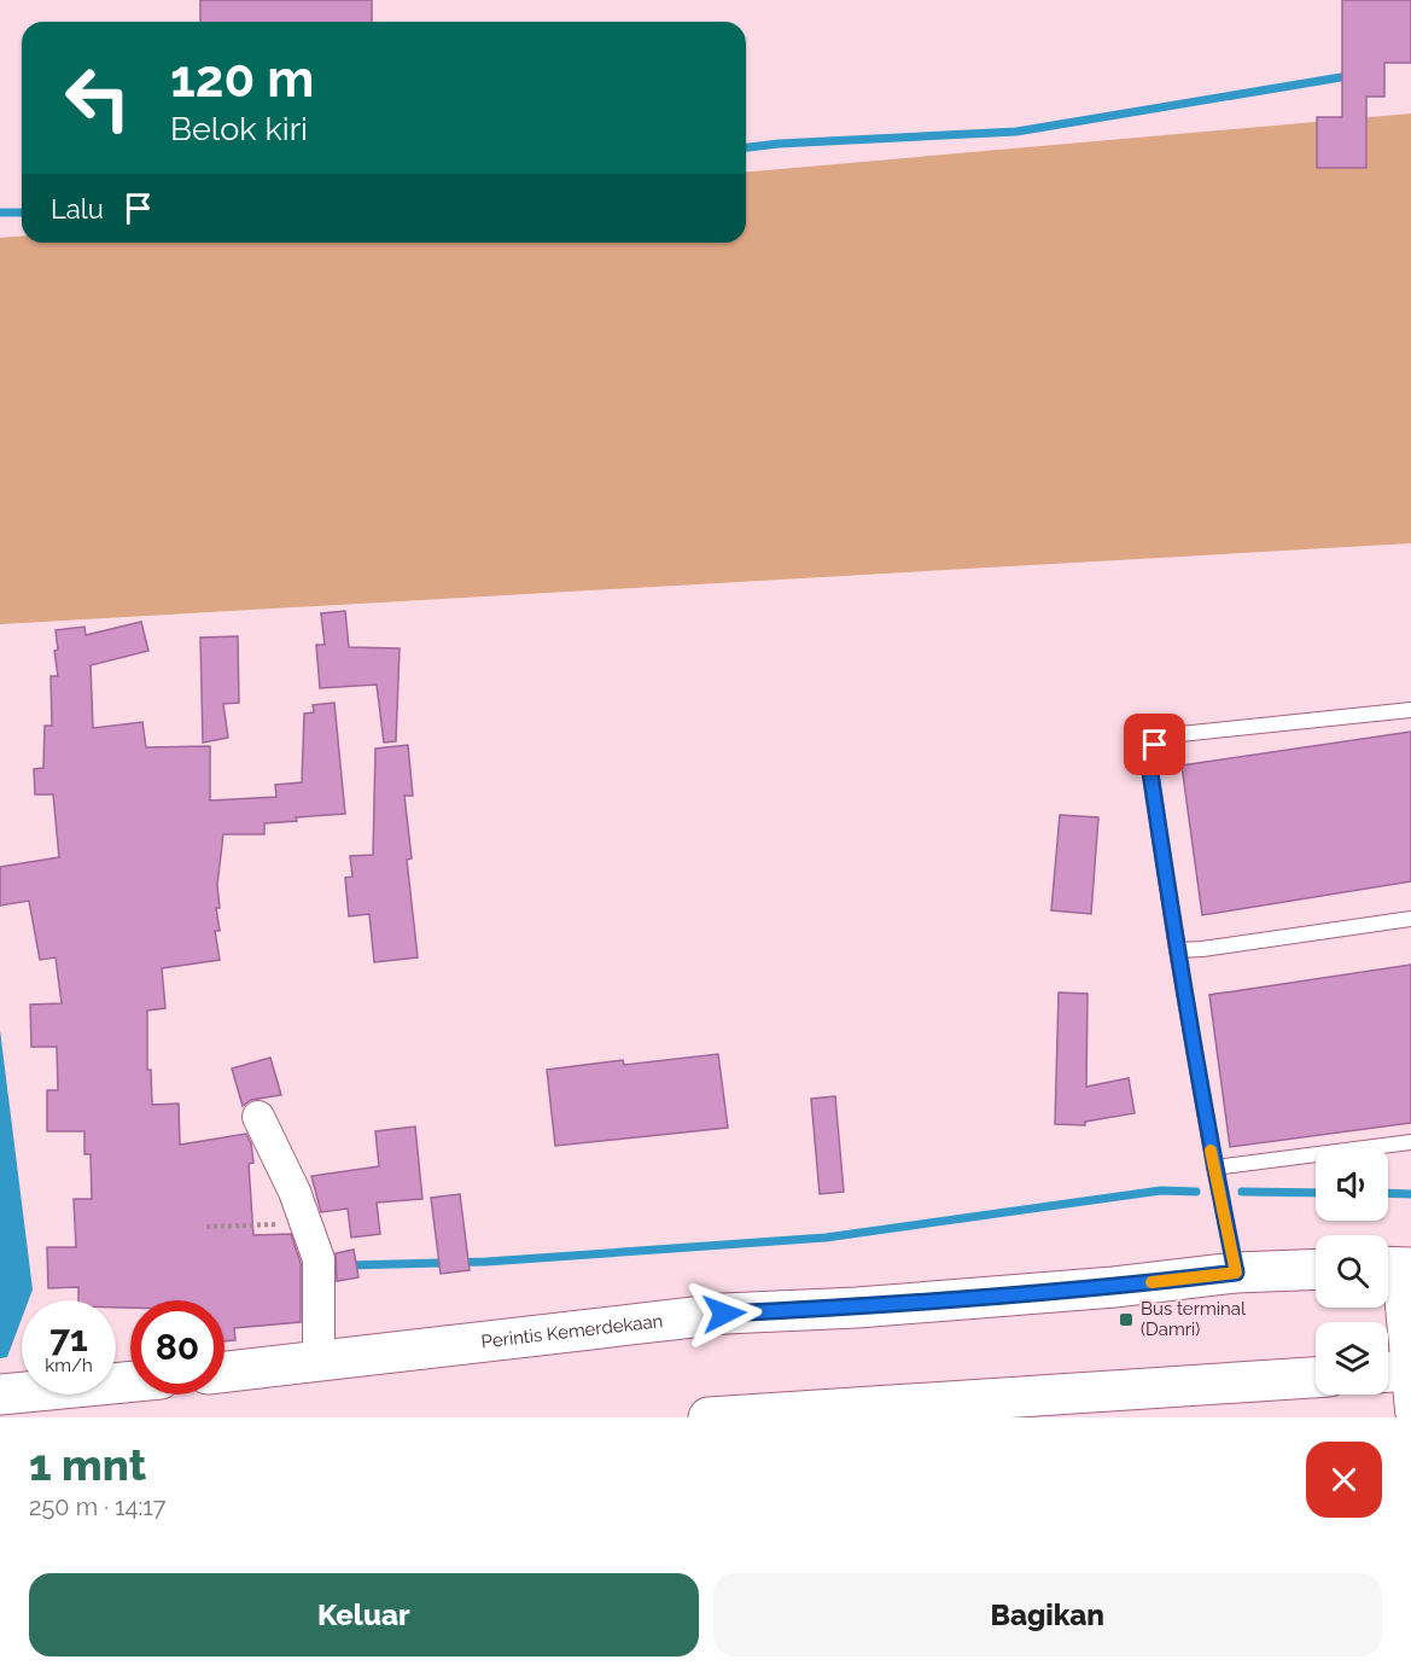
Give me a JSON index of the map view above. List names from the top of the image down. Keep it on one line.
{"streets":{"highway":["Perintis Kemerdekaan"]},"places":{"transit":["Bus terminal (Damri)"]},"page":{"turn":["120 m","Belok kiri"],"then":"Lalu","speed":"71 km/h","limit":"80","heading":["1 mnt","250 m · 14:17"],"buttons":["Keluar","Bagikan"]}}
